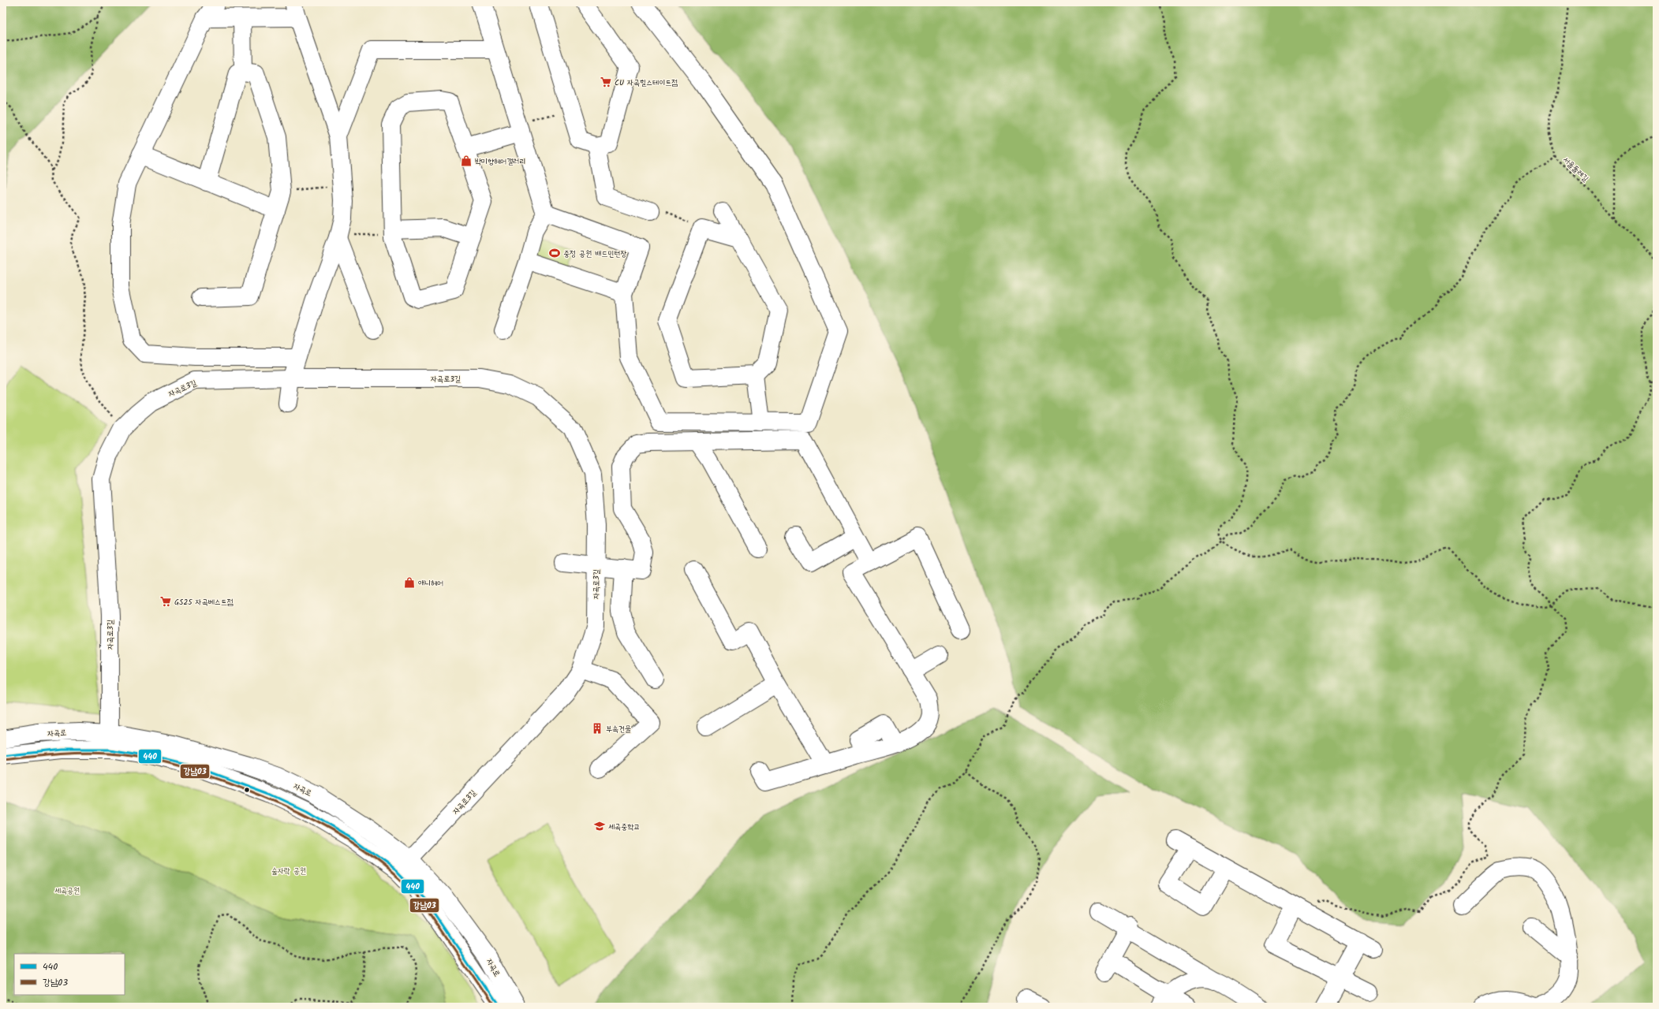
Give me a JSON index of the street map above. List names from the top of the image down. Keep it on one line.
{"streets":{"street":["자곡로3길","자곡로"],"path":["서울둘레길"]},"crossings":[["자곡로3길","자곡로"]],"parks":["숲자락 공원","세곡공원"],"places":{"supermarket":["CU 자곡힐스테이트점","GS25 자곡베스트점"],"shop":["박미향헤어갤러리","애니헤어"],"sports":["중정 공원 배드민턴장"],"building":["부속건물"],"school or university":["세곡중학교"]},"lines":["transit line 440","transit line 강남03"],"legend":["440","강남03"]}
